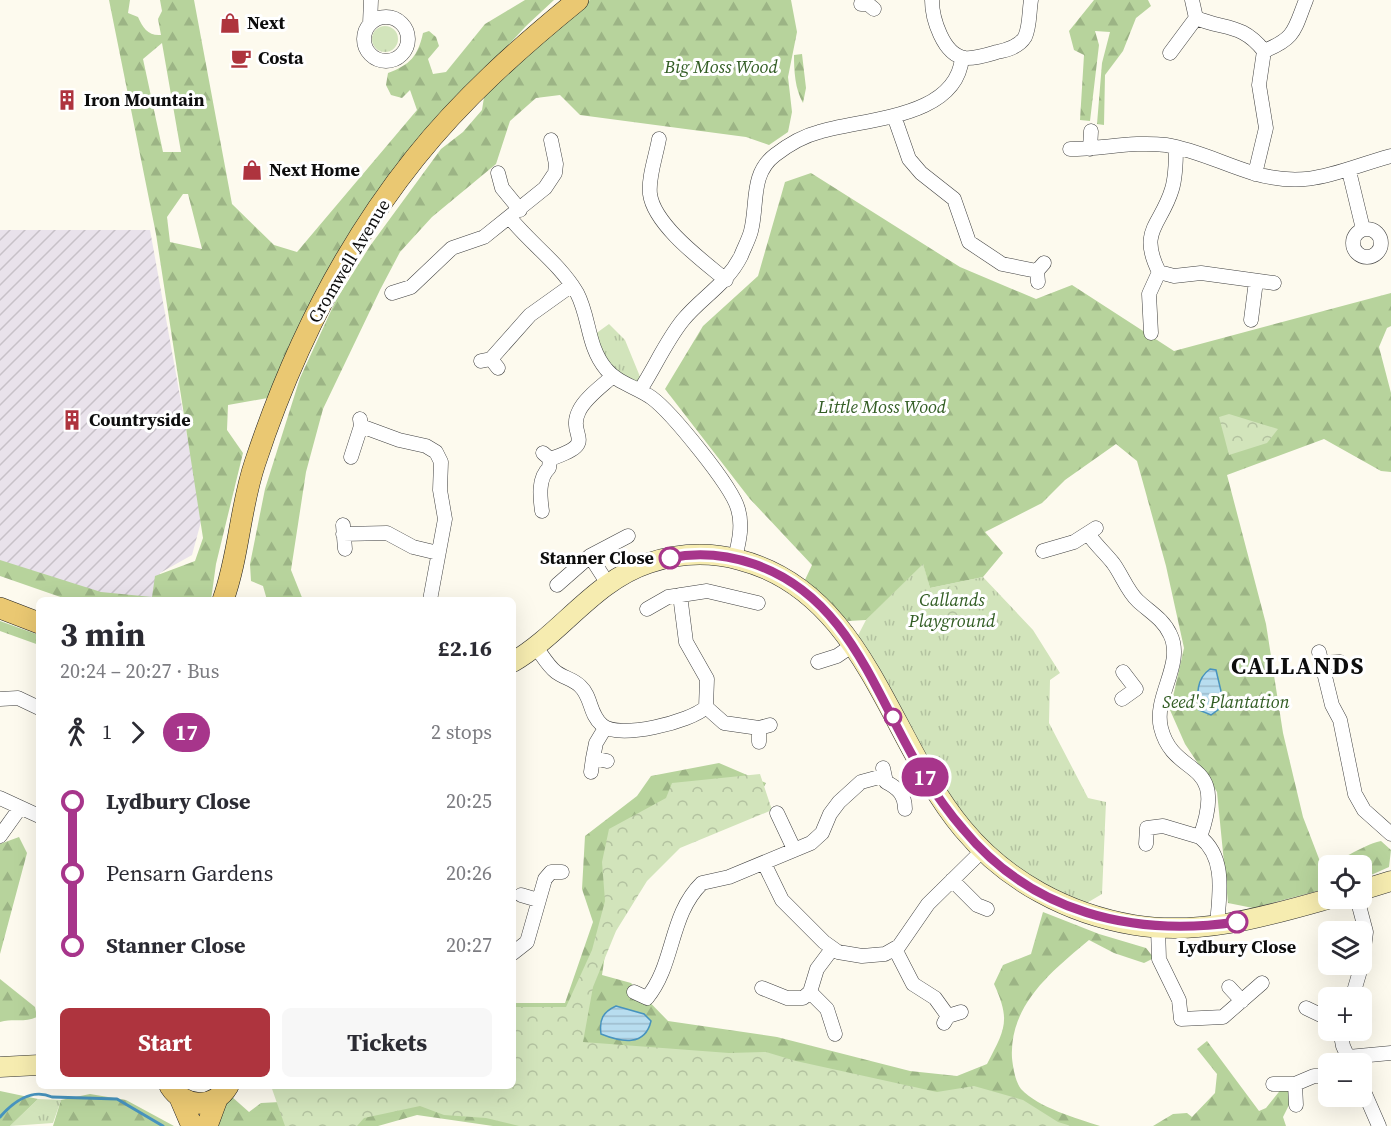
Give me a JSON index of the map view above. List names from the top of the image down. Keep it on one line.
{"streets":{"main road":["Cromwell Avenue"]},"districts":["CALLANDS"],"parks":["Big Moss Wood","Little Moss Wood","Callands Playground","Seed's Plantation"],"places":{"shop":["Next","Next Home"],"cafe":["Costa"],"building":["Iron Mountain","Countryside"],"other":["Stanner Close","Lydbury Close"]},"lines":["bus line 17"],"page":{"on_map":"17","heading":["3 min","20:24 – 20:27 · Bus","£2.16"],"legs":["1","17","2 stops"],"list":[{"name":"Lydbury Close","value":"20:25"},{"name":"Pensarn Gardens","value":"20:26"},{"name":"Stanner Close","value":"20:27"}],"map_buttons":["+","−"],"buttons":["Start","Tickets"]}}
